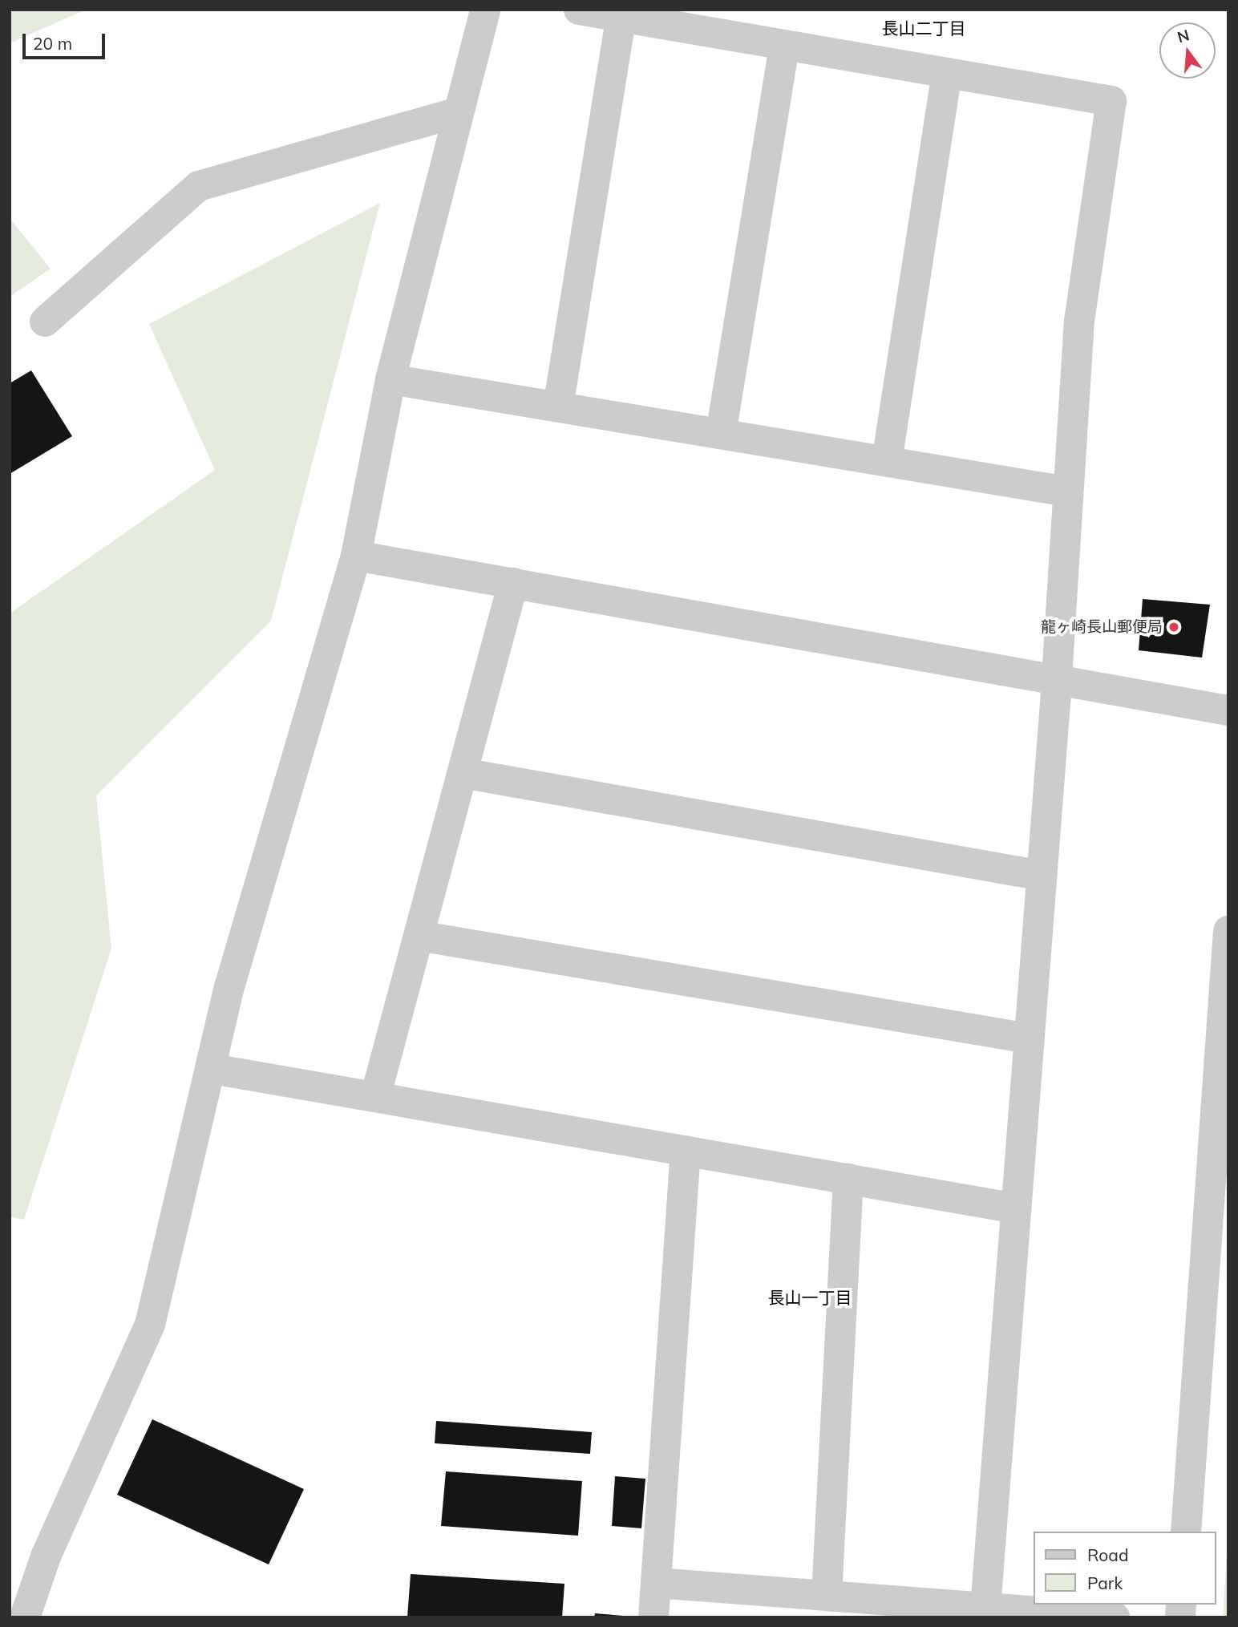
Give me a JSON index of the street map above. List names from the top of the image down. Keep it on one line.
{"districts":["長山二丁目","長山一丁目"],"places":["龍ヶ崎長山郵便局"],"legend":["Road","Park"],"scale_bar":"20 m","north":"top"}
